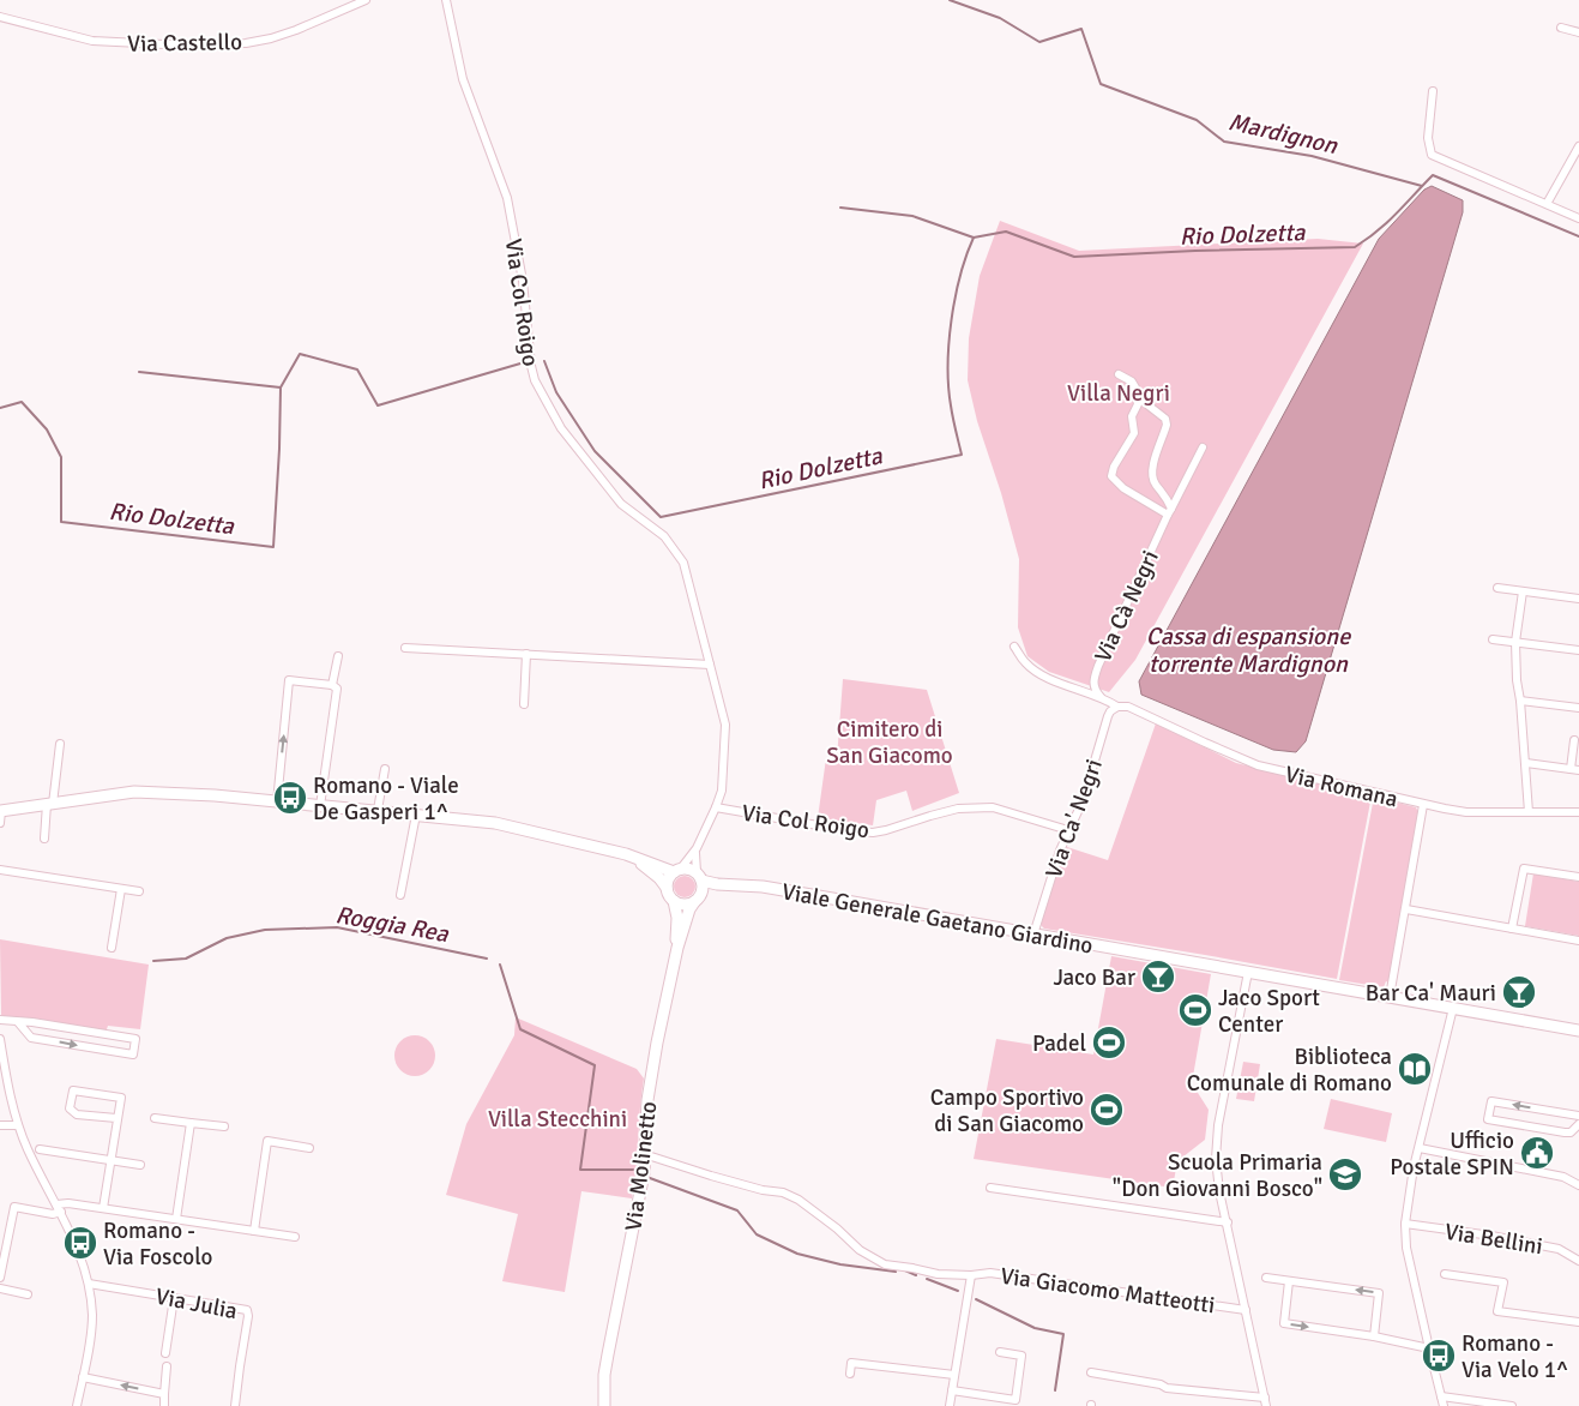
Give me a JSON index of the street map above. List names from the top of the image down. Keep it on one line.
{"streets":{"main road":["Viale Generale Gaetano Giardino","Via Molinetto"],"street":["Via Castello","Via Col Roigo","Via Cà Negri","Via Romana","Via Ca' Negri","Via Bellini","Via Giacomo Matteotti","Via Julia"]},"crossings":[["Via Col Roigo","Via Ca' Negri"],["Via Col Roigo","Viale Generale Gaetano Giardino"],["Via Col Roigo","Via Molinetto"],["Via Cà Negri","Via Romana"],["Via Cà Negri","Via Ca' Negri"],["Via Romana","Via Ca' Negri"],["Via Ca' Negri","Viale Generale Gaetano Giardino"],["Viale Generale Gaetano Giardino","Via Molinetto"],["Via Molinetto","Via Giacomo Matteotti"]],"water":["Mardignon","Rio Dolzetta","Cassa di espansione torrente Mardignon","Roggia Rea"],"parks":["Villa Negri","Cimitero di San Giacomo","Villa Stecchini"],"places":{"bus stop":["Romano - Viale De Gasperi 1^","Romano - Via Foscolo","Romano - Via Velo 1^"],"bar":["Jaco Bar","Bar Ca' Mauri"],"sports":["Jaco Sport Center","Padel","Campo Sportivo di San Giacomo"],"library":["Biblioteca Comunale di Romano"],"public building":["Ufficio Postale SPIN"],"school or university":["Scuola Primaria \"Don Giovanni Bosco\""]}}
